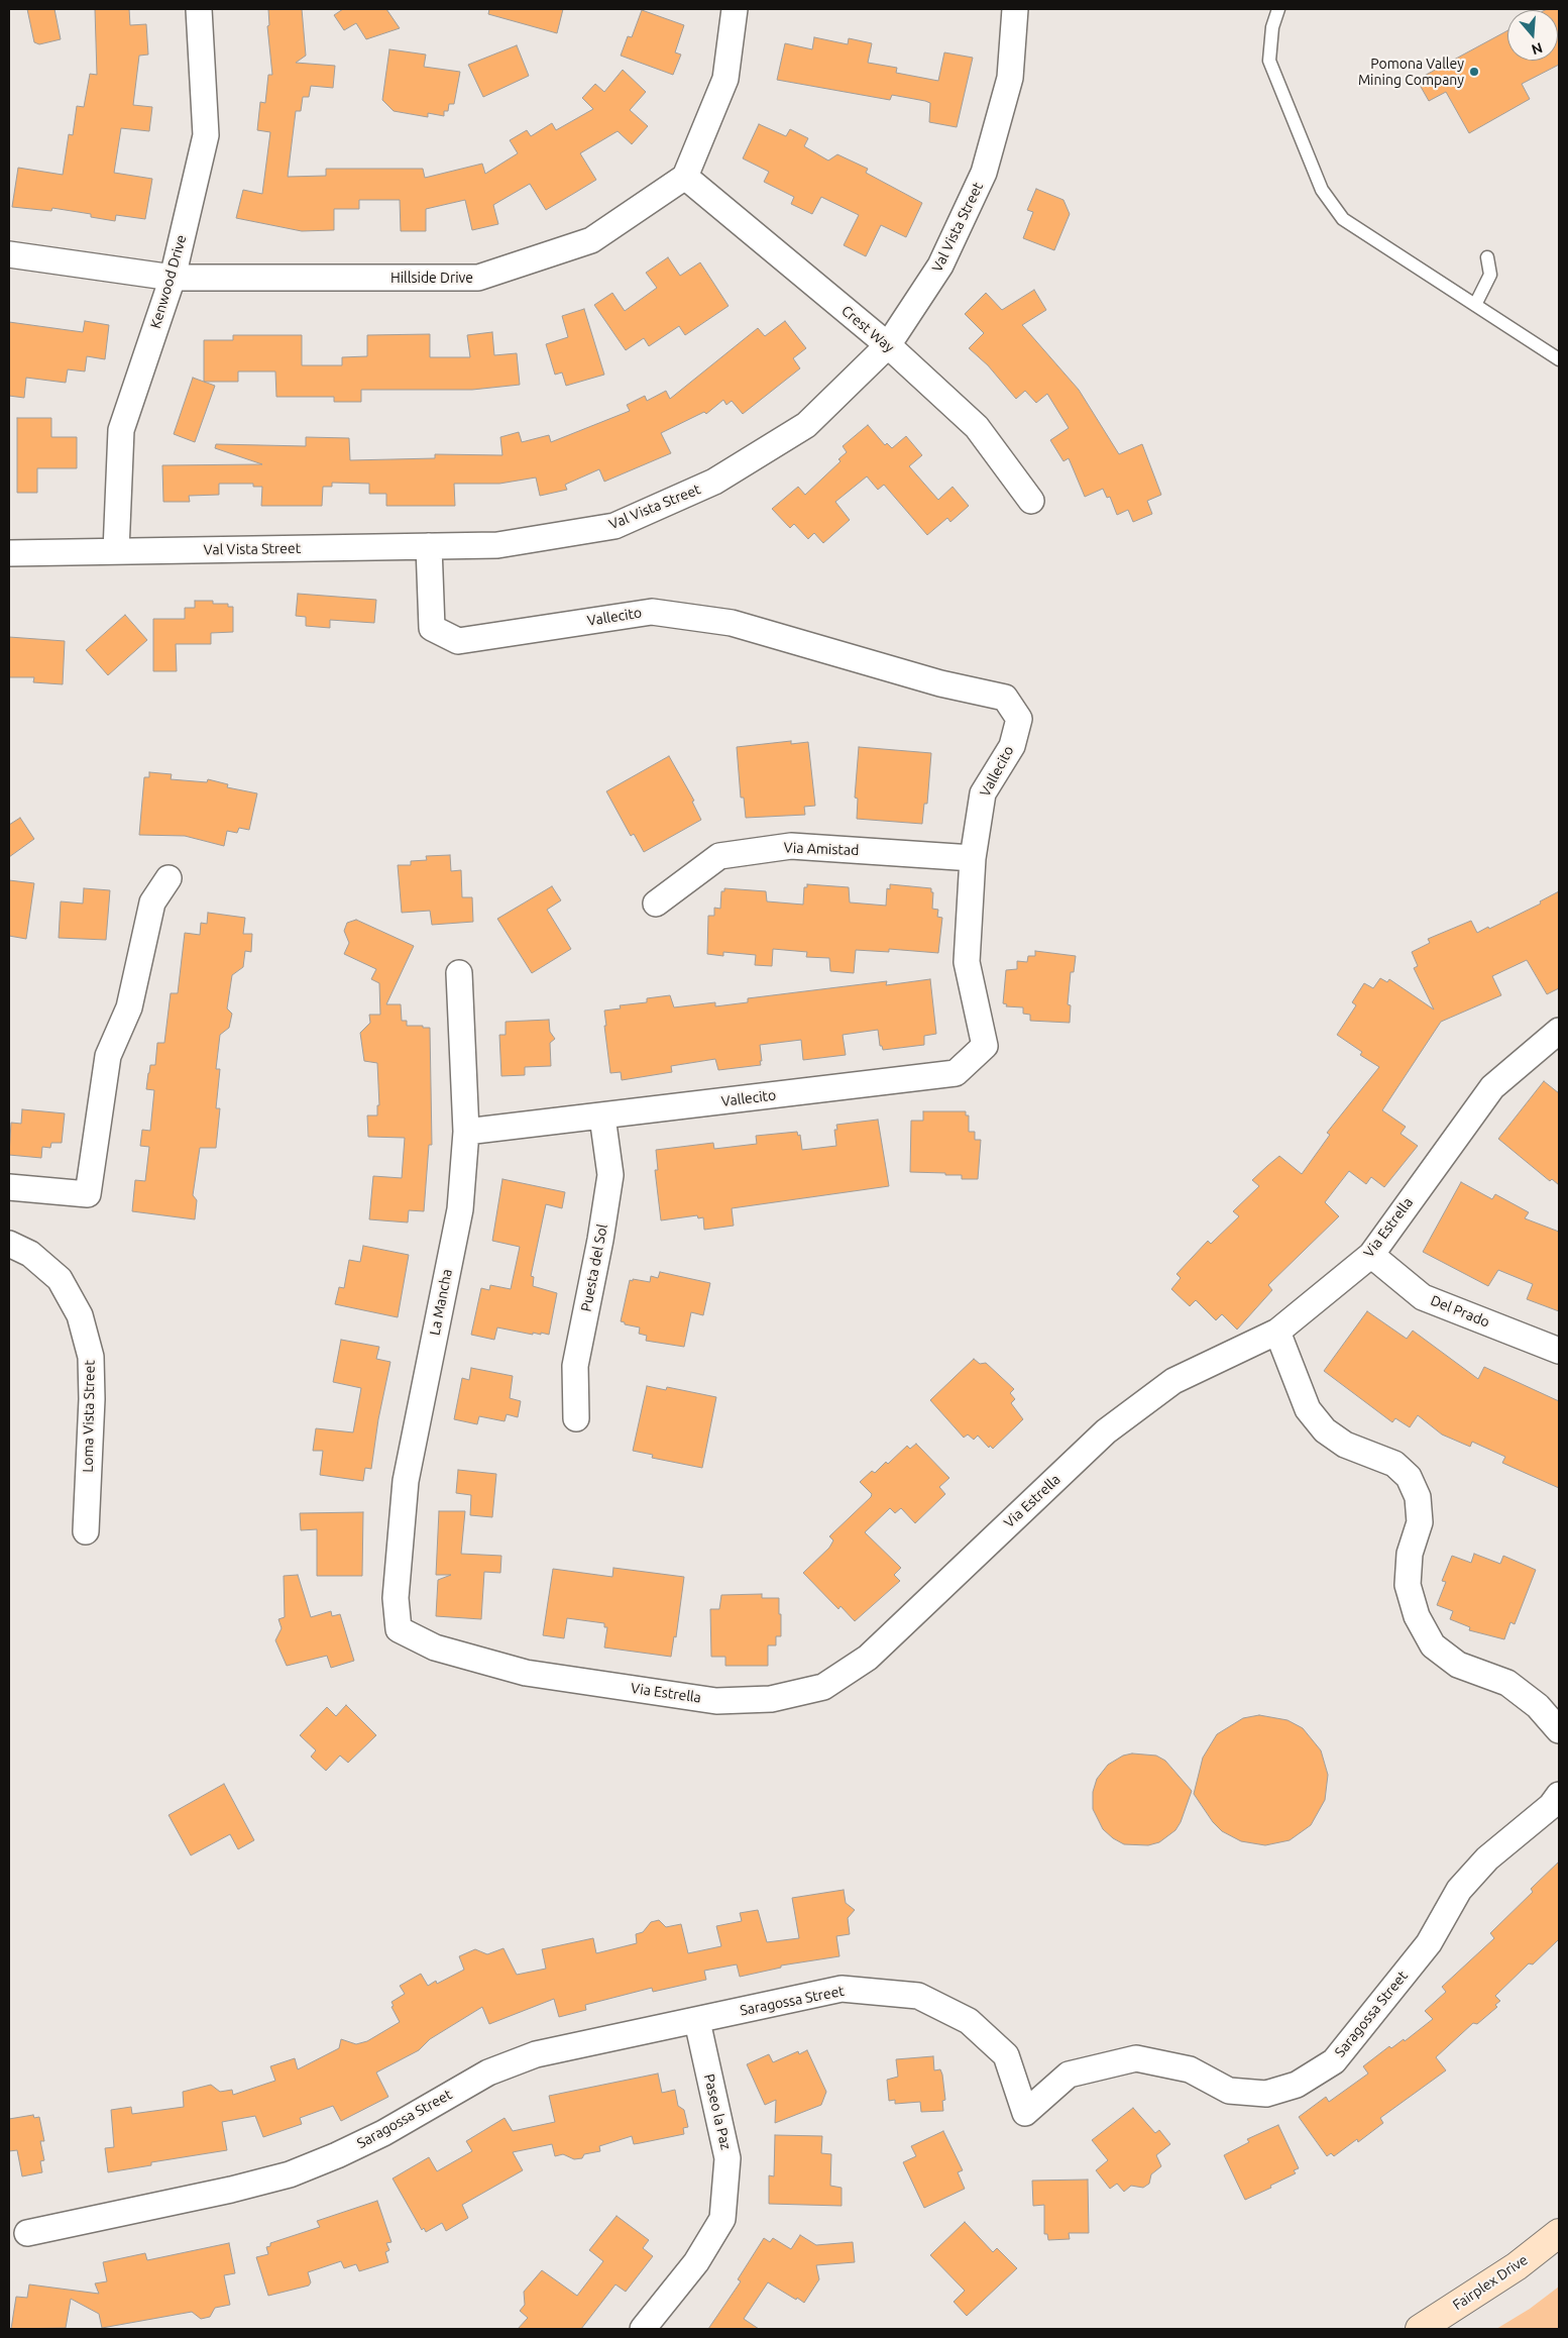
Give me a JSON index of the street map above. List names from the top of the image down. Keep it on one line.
{"streets":{"main road":["Fairplex Drive"],"street":["Val Vista Street","Hillside Drive","Kenwood Drive","Crest Way","Vallecito","Via Amistad","Via Estrella","Puesta del Sol","La Mancha","Del Prado","Loma Vista Street","Saragossa Street","Paseo la Paz"]},"crossings":[["Val Vista Street","Kenwood Drive"],["Val Vista Street","Crest Way"],["Val Vista Street","Vallecito"],["Hillside Drive","Kenwood Drive"],["Hillside Drive","Crest Way"],["Vallecito","Via Amistad"],["Vallecito","Puesta del Sol"],["Vallecito","La Mancha"],["Via Estrella","La Mancha"],["Via Estrella","Del Prado"],["Saragossa Street","Paseo la Paz"]],"places":["Pomona Valley Mining Company"],"north":"bottom"}
